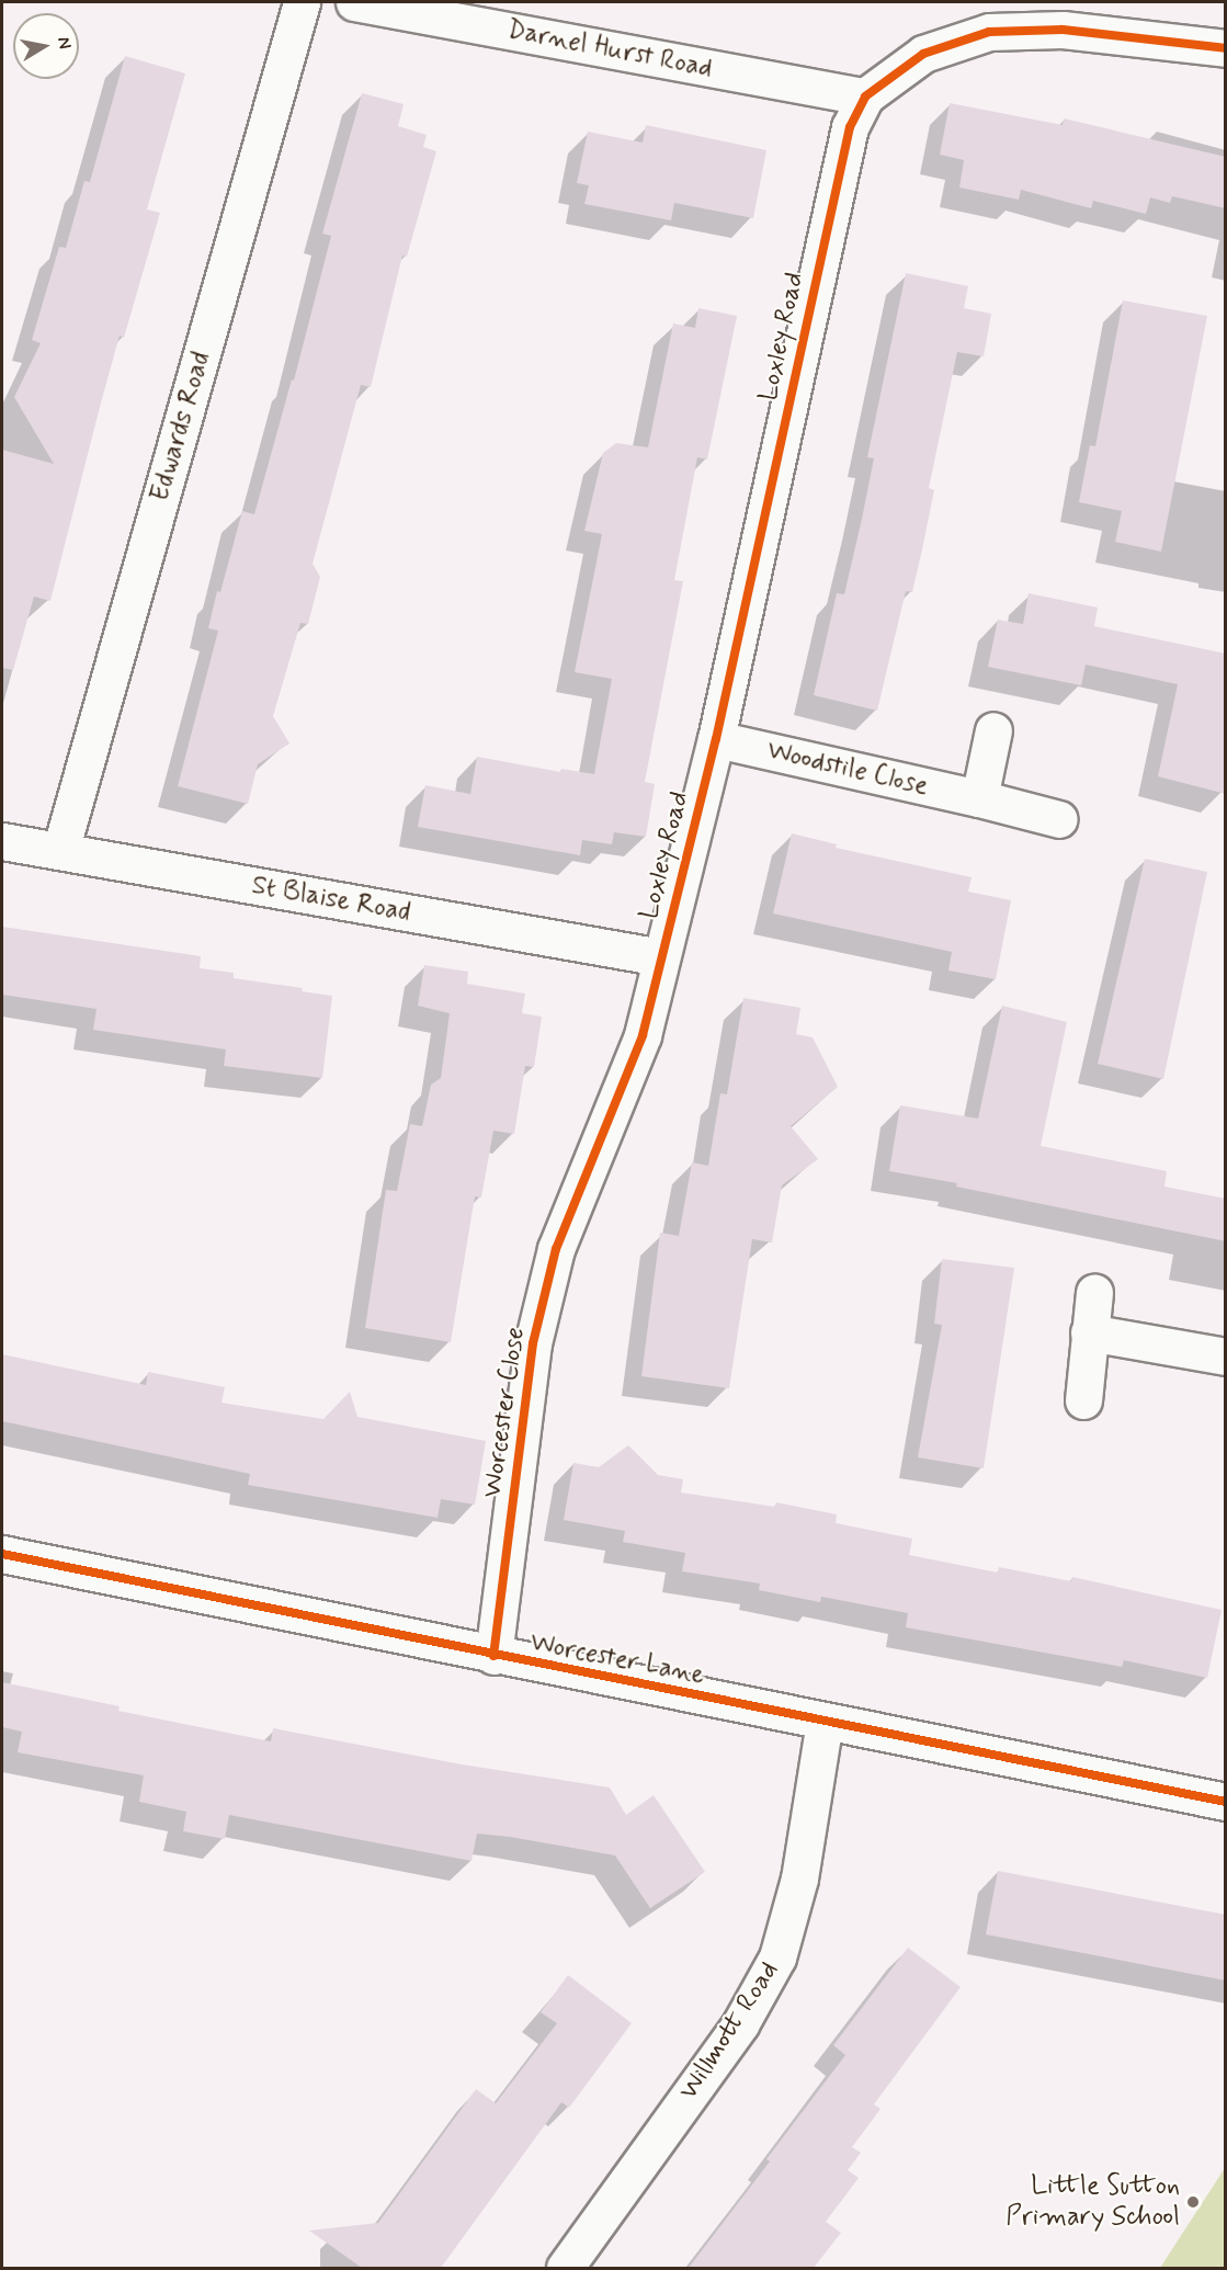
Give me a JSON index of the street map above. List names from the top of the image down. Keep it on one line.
{"streets":{"street":["Darnel Hurst Road","Loxley Road","Edwards Road","Woodstile Close","St Blaise Road","Worcester Close","Worcester Lane","Willmott Road"]},"crossings":[["Darnel Hurst Road","Loxley Road"],["Loxley Road","Woodstile Close"],["Loxley Road","St Blaise Road"],["Loxley Road","Worcester Close"],["Edwards Road","St Blaise Road"],["St Blaise Road","Worcester Close"],["Worcester Close","Worcester Lane"],["Worcester Lane","Willmott Road"]],"places":["Little Sutton Primary School"],"north":"right"}
